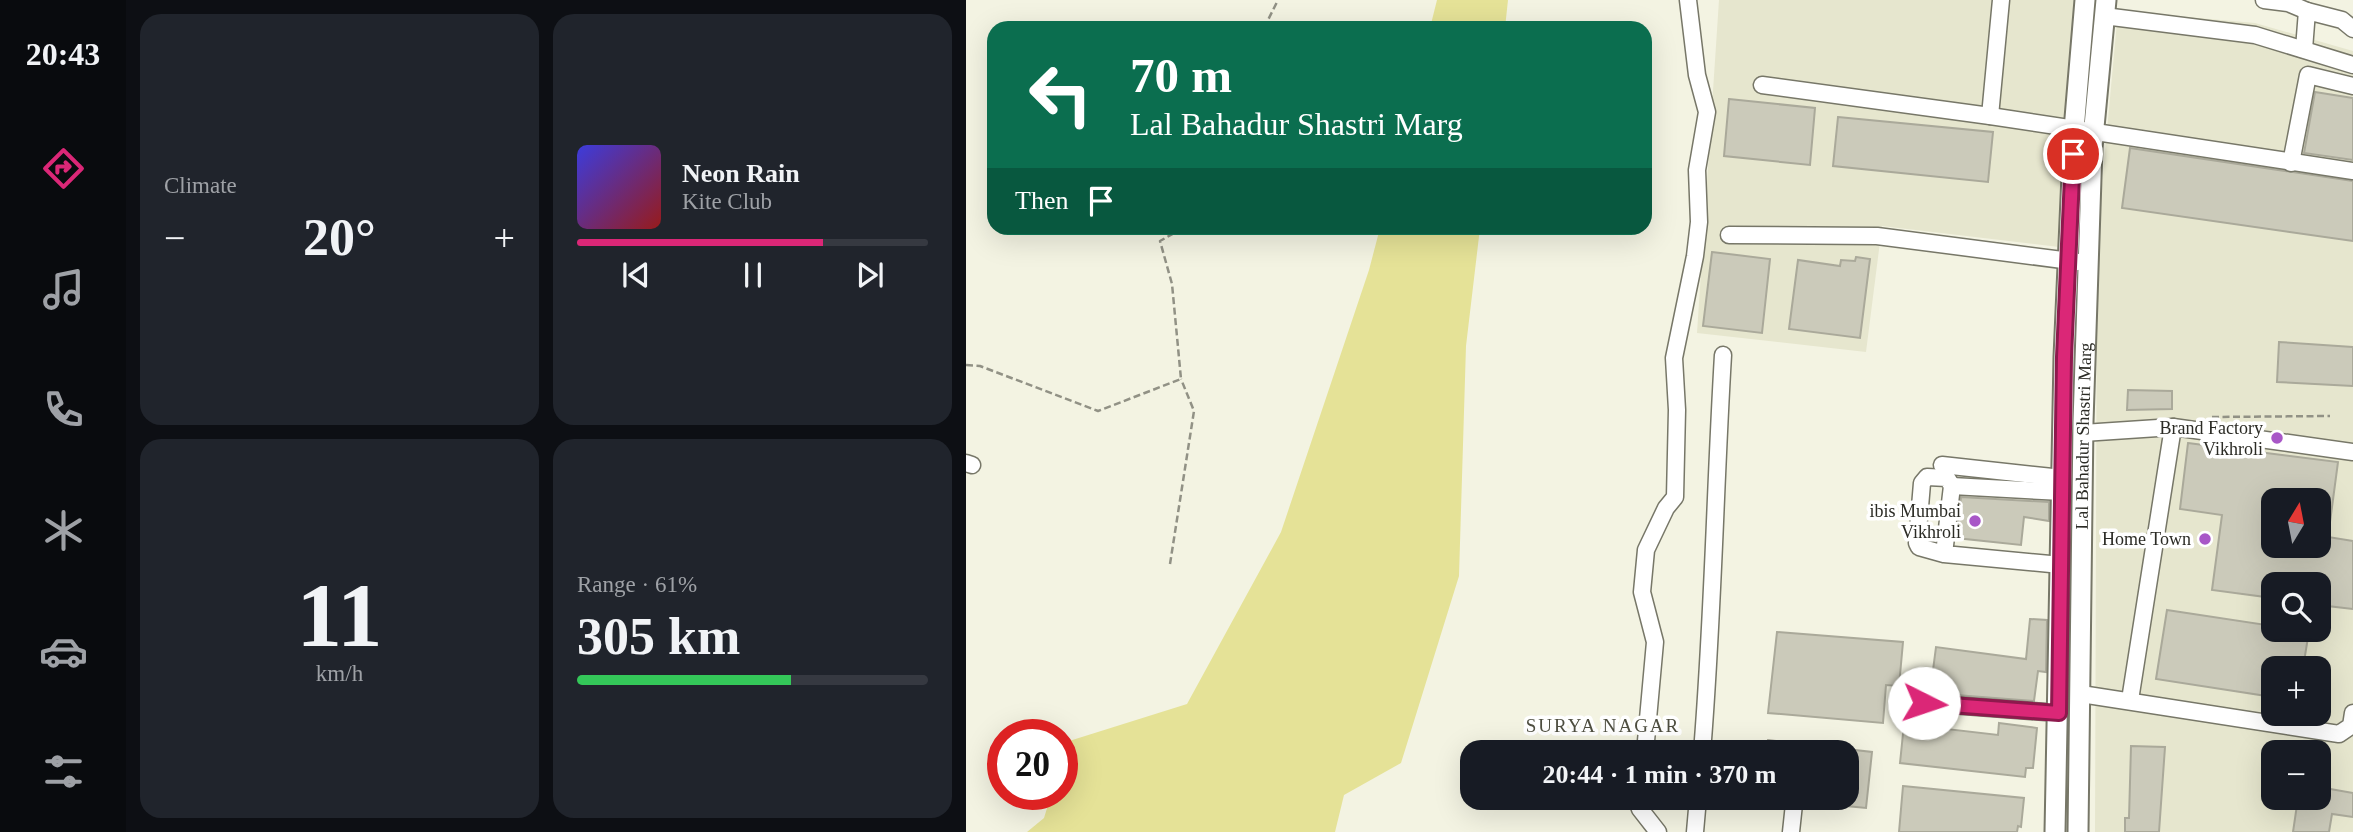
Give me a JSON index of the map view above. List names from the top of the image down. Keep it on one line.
{"streets":{"main road":["Lal Bahadur Shastri Marg"]},"districts":["SURYA NAGAR"],"places":["Brand Factory Vikhroli","ibis Mumbai Vikhroli","Home Town"],"north":"top","page":{"tabs":"20:43","tile":["Climate",["11","km/h"],["Range · 61%","305 km"]],"turn":["70 m","Lal Bahadur Shastri Marg"],"song":["Neon Rain","Kite Club"],"then":"Then","heat":["−","20°","+"],"map_buttons":["+","−"],"limit":"20","trip":"20:44 · 1 min · 370 m"}}
